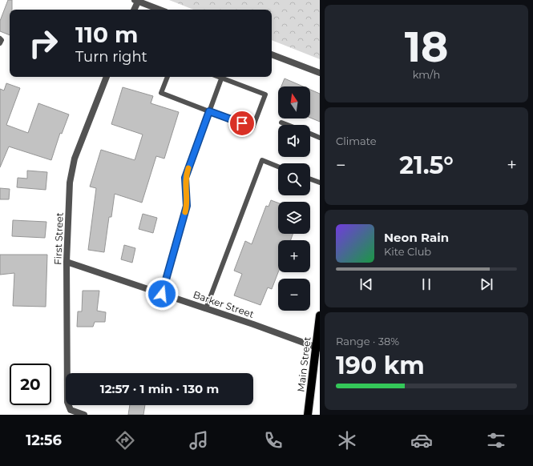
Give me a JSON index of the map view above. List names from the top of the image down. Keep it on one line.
{"streets":{"main road":["Main Street"],"street":["First Street","Barker Street"]},"crossings":[["First Street","Barker Street"],["Barker Street","Main Street"]],"north":"top","page":{"tile":[["18","km/h"],"Climate",["Range · 38%","190 km"]],"turn":["110 m","Turn right"],"map_buttons":["+","−"],"heat":["−","21.5°","+"],"song":["Neon Rain","Kite Club"],"limit":"20","trip":"12:57 · 1 min · 130 m","tabs":"12:56"}}
